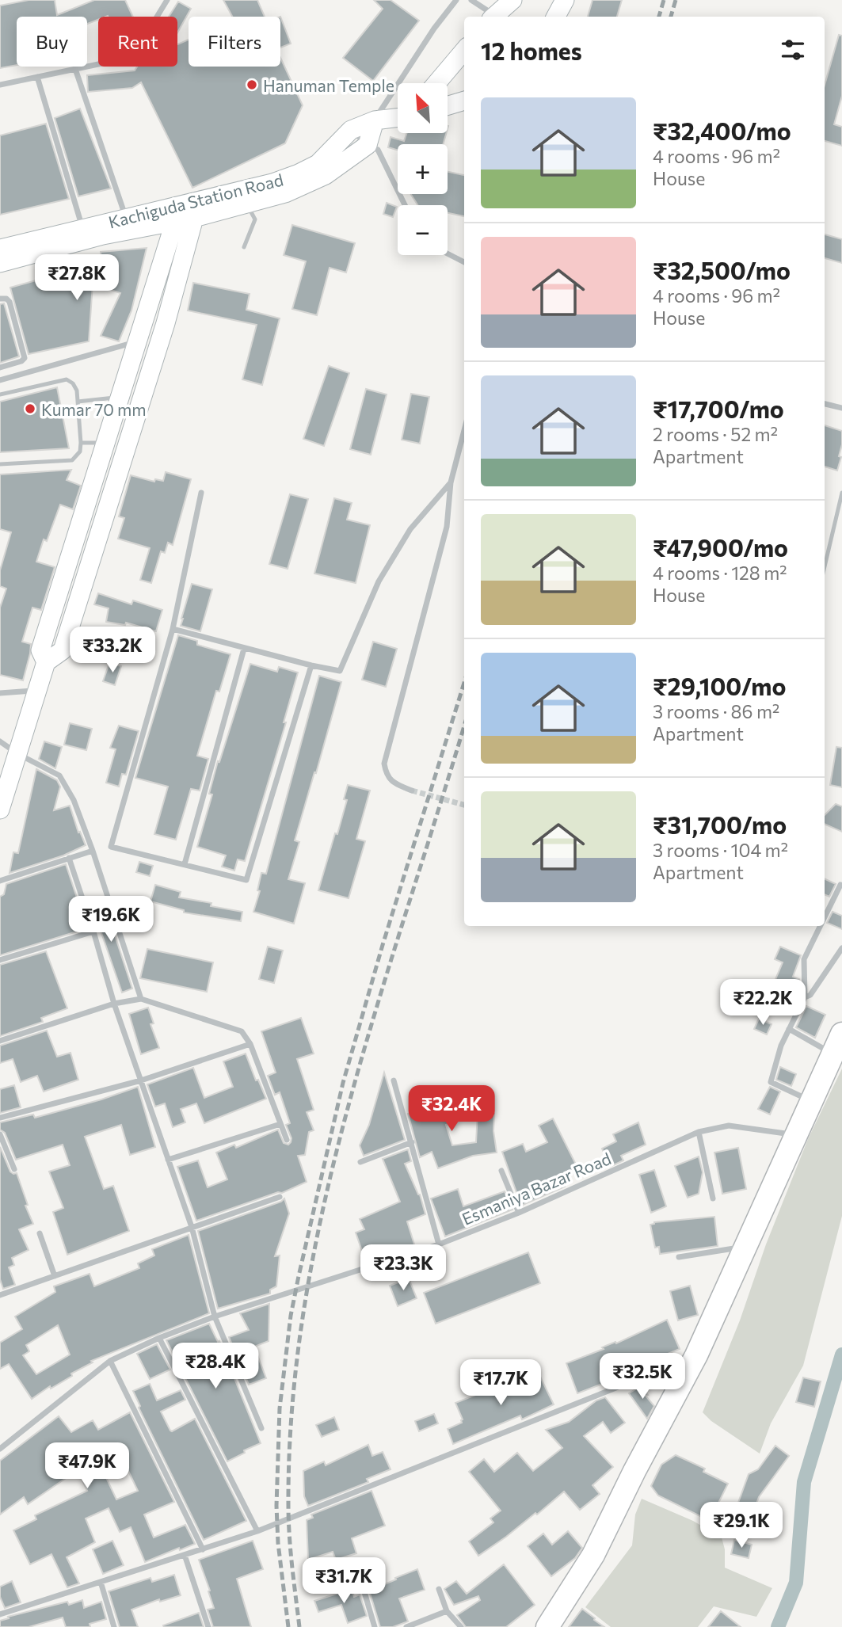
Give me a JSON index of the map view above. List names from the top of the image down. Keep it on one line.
{"streets":{"main road":["Kachiguda Station Road"],"street":["Esmaniya Bazar Road"]},"places":["Hanuman Temple","Kumar 70 mm"],"north":"top left","page":{"chip":["Buy","Rent","Filters"],"heading":"12 homes","map_buttons":["+","−"],"list":[{"name":"₹32,400/mo","note":"4 rooms · 96 m² · House"},{"name":"₹32,500/mo","note":"4 rooms · 96 m² · House"},{"name":"₹17,700/mo","note":"2 rooms · 52 m² · Apartment"},{"name":"₹47,900/mo","note":"4 rooms · 128 m² · House"},{"name":"₹29,100/mo","note":"3 rooms · 86 m² · Apartment"},{"name":"₹31,700/mo","note":"3 rooms · 104 m² · Apartment"}],"price":["₹27.8K","₹33.2K","₹19.6K","₹22.2K","₹32.4K","₹23.3K","₹28.4K","₹32.5K","₹17.7K","₹47.9K","₹29.1K","₹31.7K"]}}
